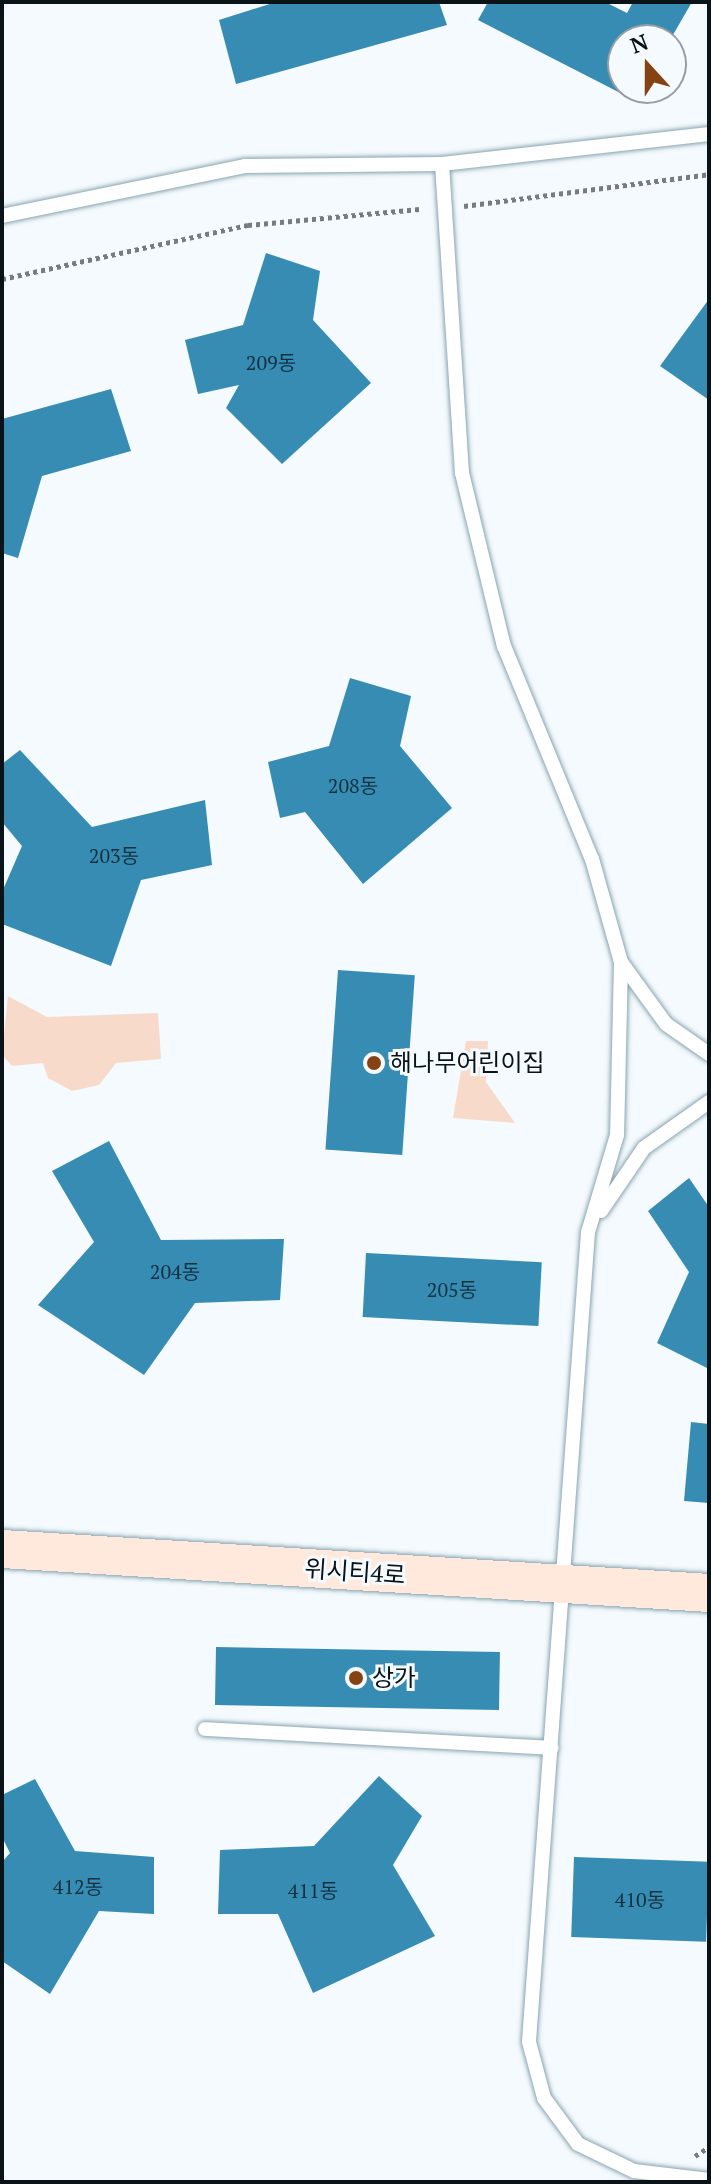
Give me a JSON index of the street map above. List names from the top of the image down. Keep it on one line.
{"streets":{"street":["위시티4로"]},"places":["해나무어린이집","상가"],"house_numbers":["209동","208동","203동","204동","205동","412동","411동","410동"],"north":"top"}
